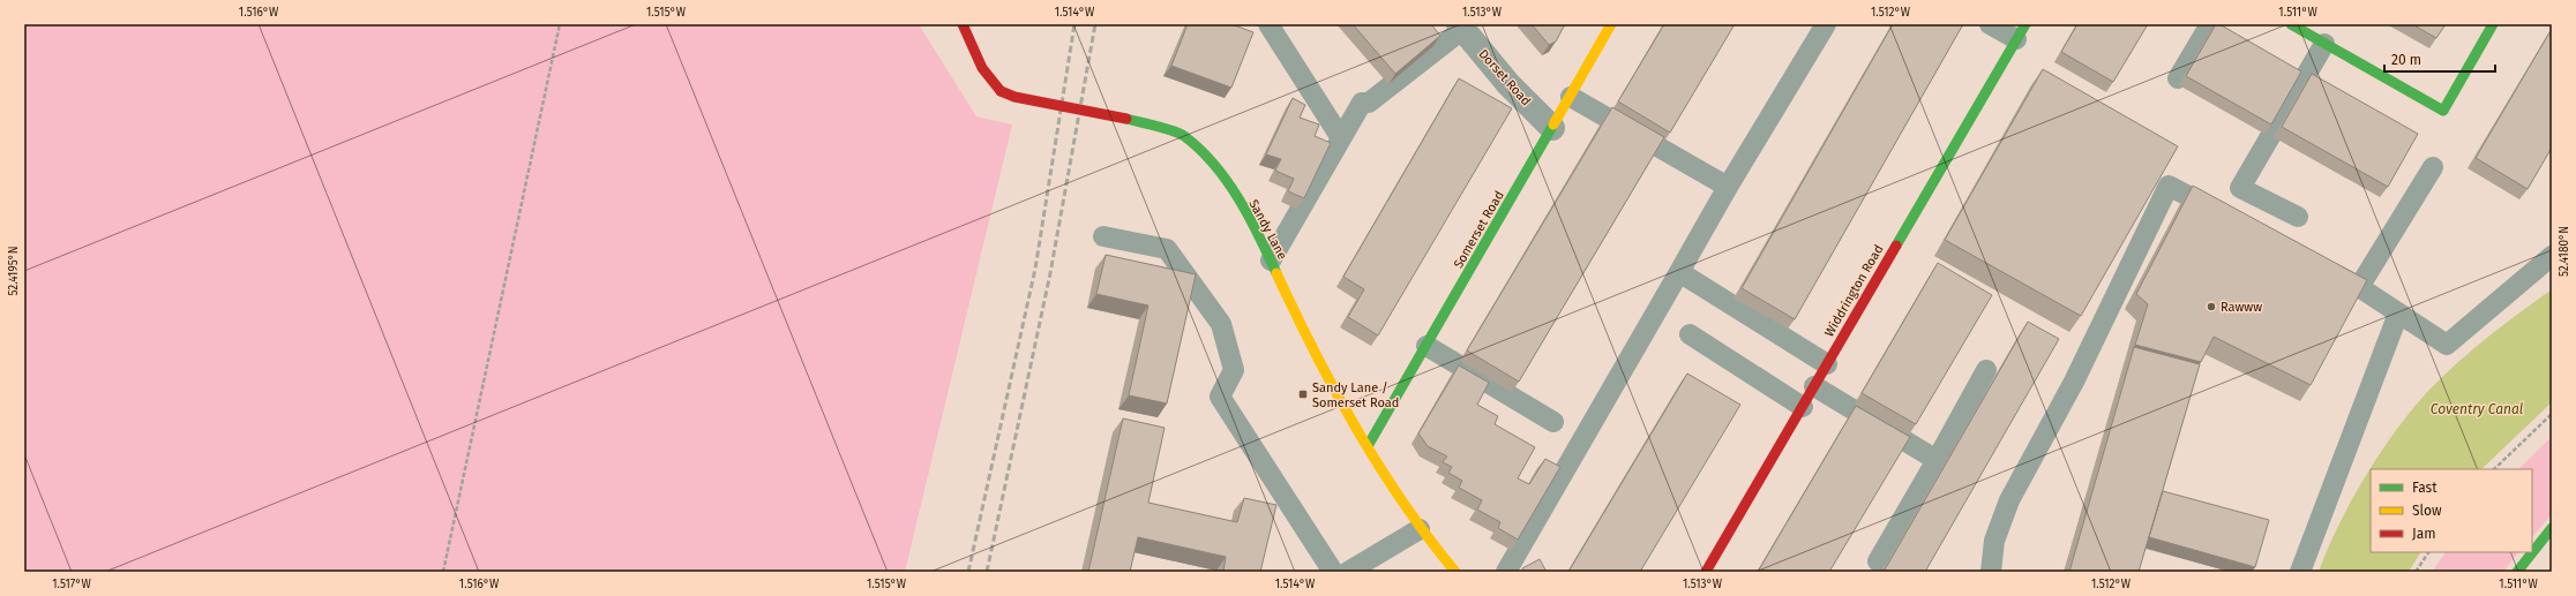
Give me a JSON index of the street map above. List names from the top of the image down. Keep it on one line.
{"streets":{"street":["Dorset Road","Sandy Lane","Somerset Road","Widdrington Road"]},"crossings":[["Dorset Road","Somerset Road"],["Sandy Lane","Somerset Road"]],"water":["Coventry Canal"],"places":{"other":["Rawww"],"transit":["Sandy Lane / Somerset Road"]},"legend":["Fast","Slow","Jam"],"scale_bar":"20 m","coordinates":["1.516°W","1.515°W","1.514°W","1.513°W","1.512°W","1.511°W","52.4180°N","52.4195°N","1.517°W"]}
